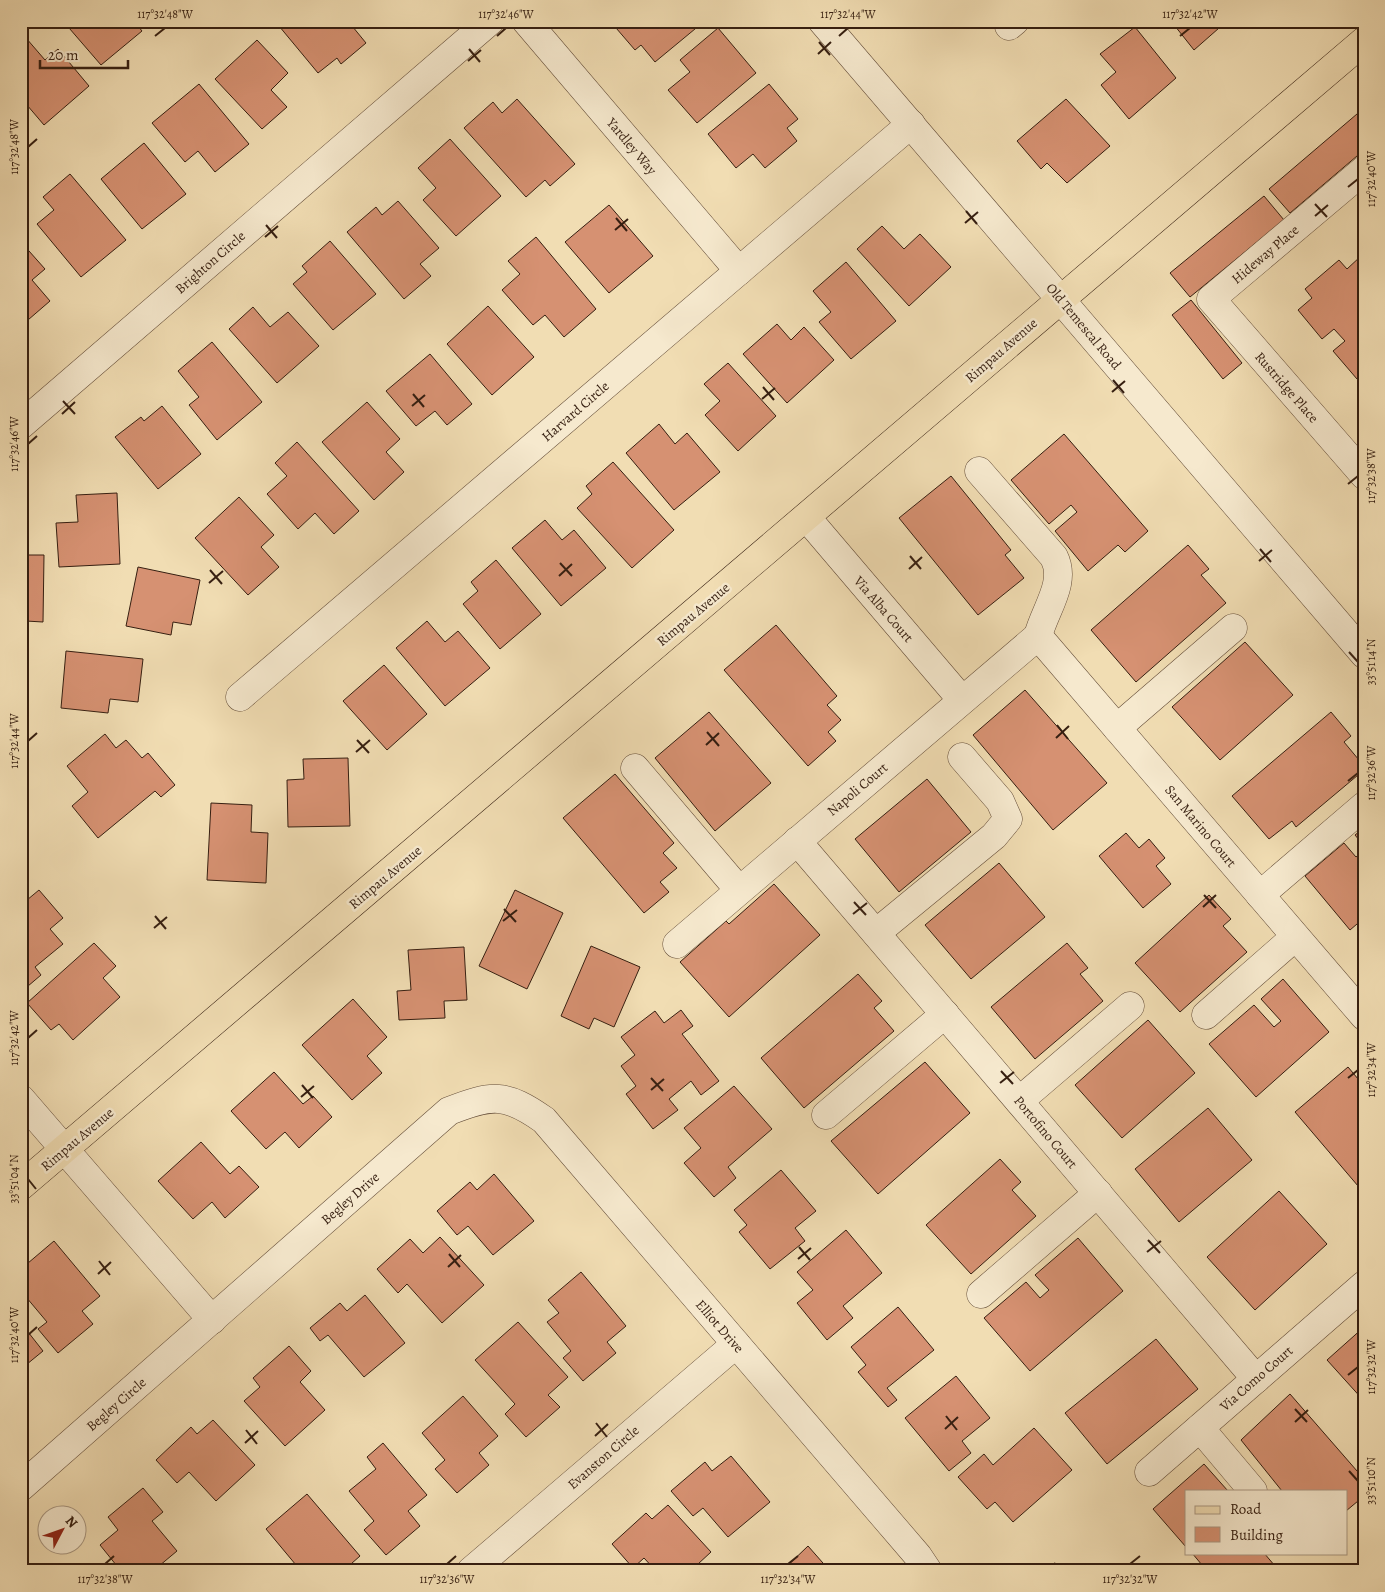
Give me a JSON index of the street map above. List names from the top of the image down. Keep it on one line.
{"streets":{"main road":["Rimpau Avenue"],"street":["Yardley Way","Hideway Place","Brighton Circle","Old Temescal Road","Rustridge Place","Harvard Circle","Via Alba Court","Napoli Court","San Marino Court","Portofino Court","Begley Drive","Elliot Drive","Via Como Court","Begley Circle","Evanston Circle"]},"crossings":[["Yardley Way","Harvard Circle"],["Hideway Place","Rustridge Place"],["Old Temescal Road","Rimpau Avenue"],["Old Temescal Road","Harvard Circle"],["Rimpau Avenue","Via Alba Court"],["Via Alba Court","Napoli Court"],["Napoli Court","San Marino Court"],["Napoli Court","Portofino Court"],["Portofino Court","Via Como Court"],["Begley Drive","Elliot Drive"],["Begley Drive","Begley Circle"],["Elliot Drive","Evanston Circle"]],"legend":["Road","Building"],"scale_bar":"20 m","north":"top right","coordinates":["117°32'48\"W","117°32'46\"W","117°32'44\"W","117°32'42\"W","117°32'40\"W","117°32'38\"W","33°51'14\"N","117°32'36\"W","117°32'34\"W","33°51'04\"N","117°32'32\"W","33°51'10\"N"]}
